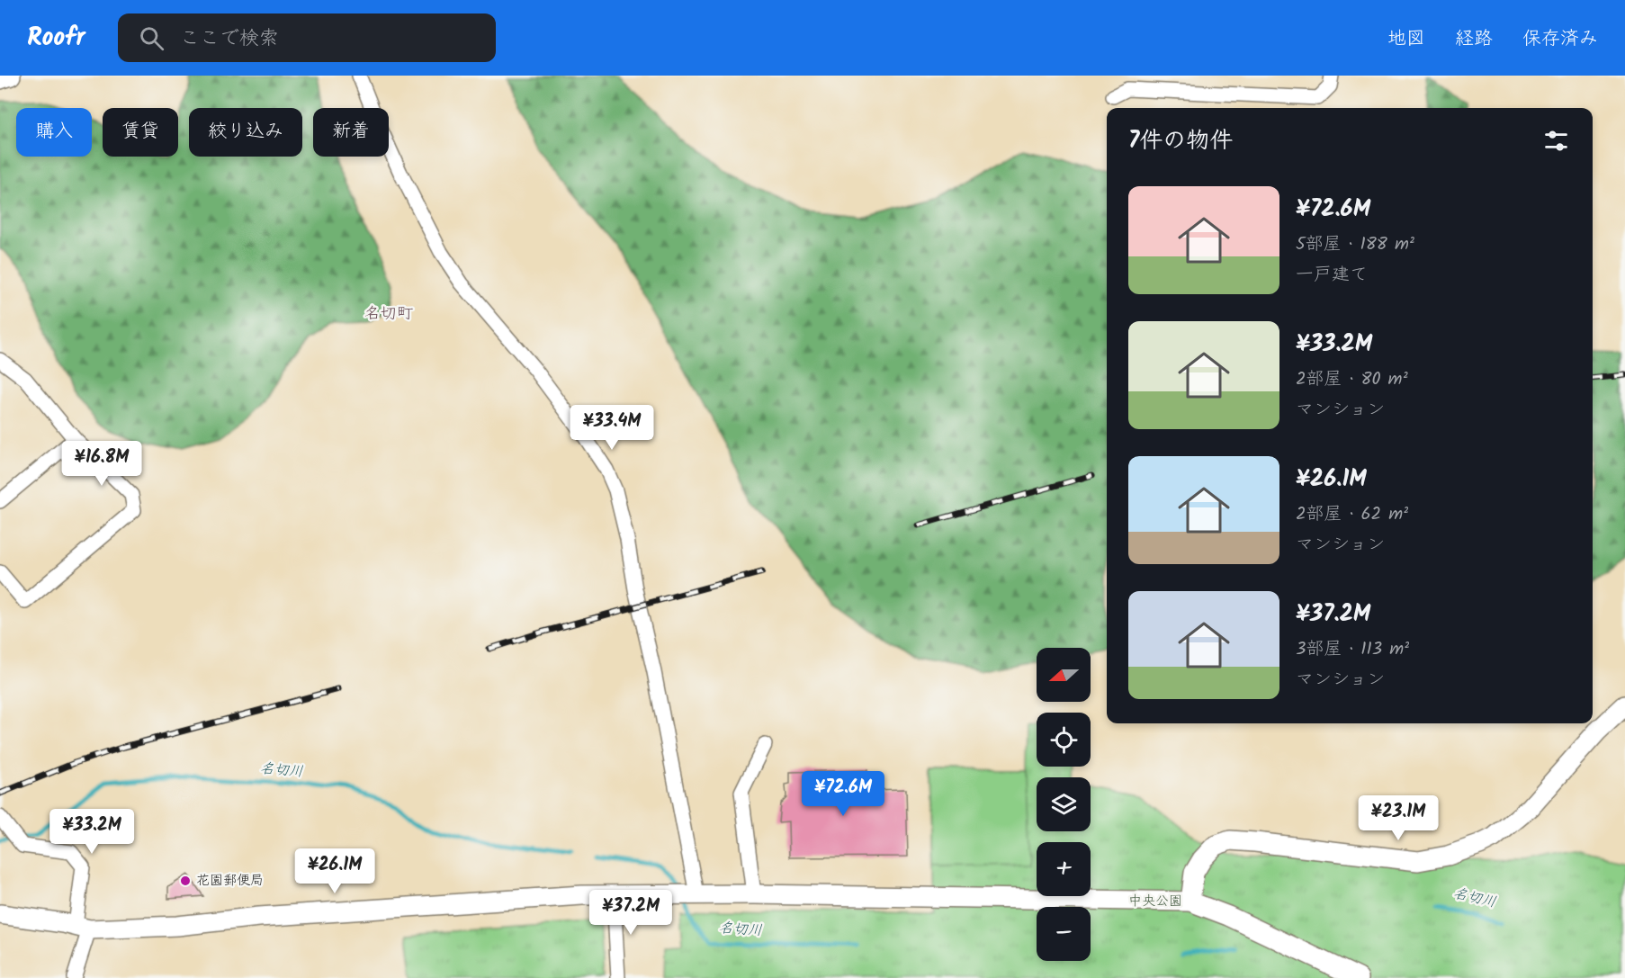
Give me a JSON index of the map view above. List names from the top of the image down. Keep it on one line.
{"districts":["名切町"],"water":["名切川"],"parks":["中央公園"],"places":["花園郵便局"],"north":"left","page":{"header":"Roofr","search":"ここで検索","nav":["地図","経路","保存済み"],"chip":["購入","賃貸","絞り込み","新着"],"heading":"7件の物件","list":[{"name":"¥72.6M","note":"5部屋 · 188 m² · 一戸建て"},{"name":"¥33.2M","note":"2部屋 · 80 m² · マンション"},{"name":"¥26.1M","note":"2部屋 · 62 m² · マンション"},{"name":"¥37.2M","note":"3部屋 · 113 m² · マンション"}],"price":["¥33.4M","¥16.8M","¥72.6M","¥23.1M","¥33.2M","¥26.1M","¥37.2M"],"map_buttons":["+","−"]}}
